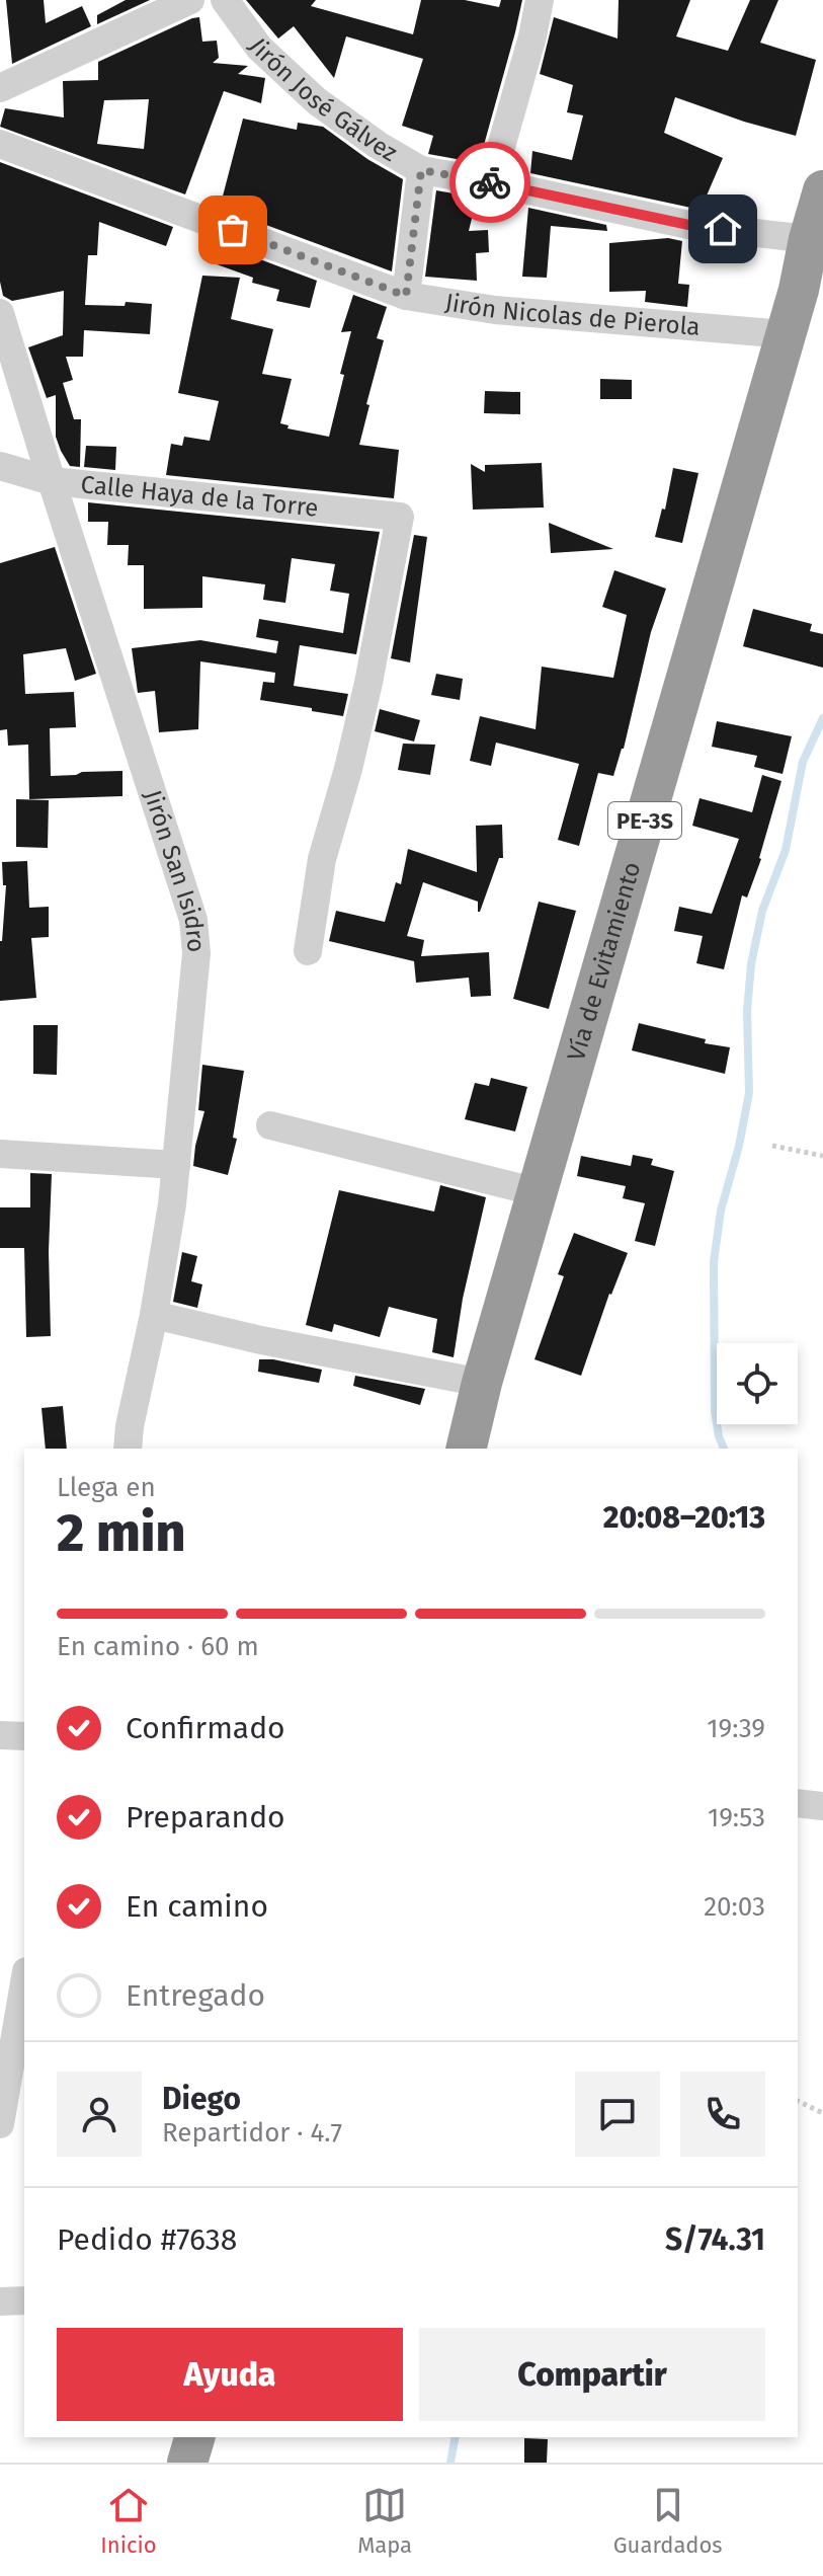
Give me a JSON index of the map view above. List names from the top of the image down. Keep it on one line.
{"streets":{"highway":["PE-3S","Vía de Evitamiento"],"street":["Jirón José Gálvez","Jirón Nicolas de Pierola","Calle Haya de la Torre","Jirón San Isidro"]},"crossings":[["Jirón José Gálvez","Vía de Evitamiento"],["Jirón Nicolas de Pierola","Vía de Evitamiento"],["Calle Haya de la Torre","Jirón San Isidro"]],"page":{"heading":["2 min","Llega en","20:08–20:13"],"panel":["Diego","Repartidor · 4.7","Pedido #7638","S/74.31"],"bar":"En camino · 60 m","list":[["Confirmado","19:39"],["Preparando","19:53"],["En camino","20:03"],"Entregado"],"buttons":["Ayuda","Compartir"],"tabs":["Inicio","Mapa","Guardados"]}}
